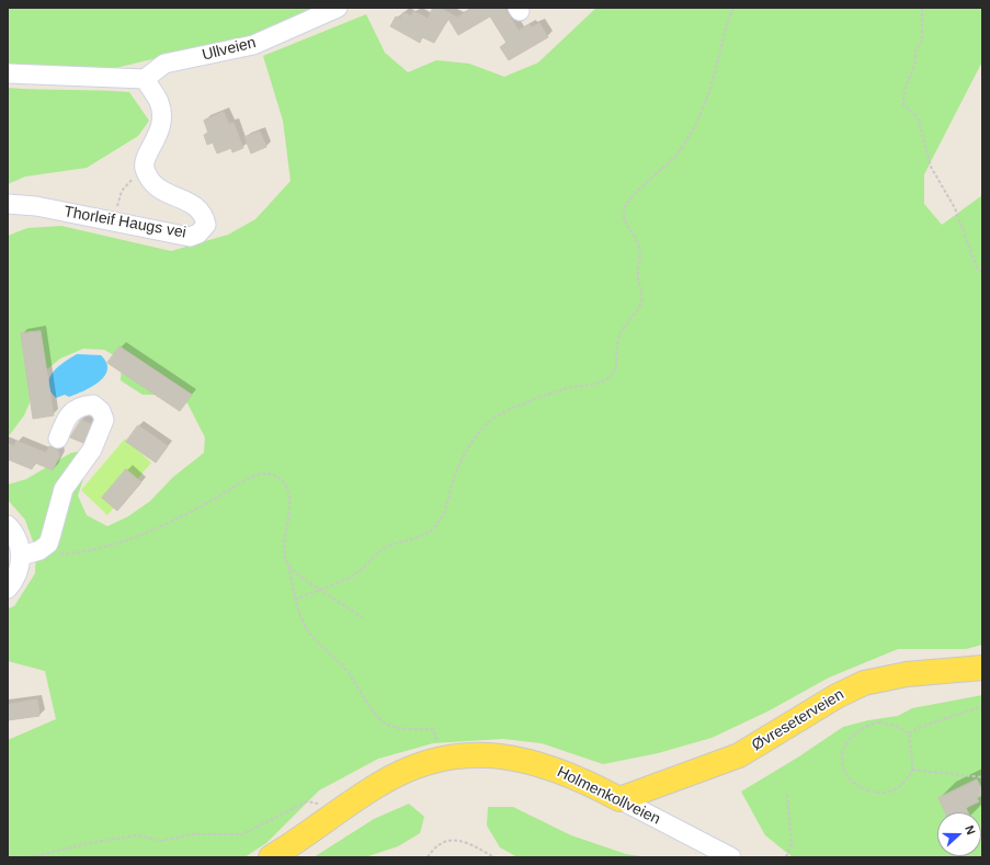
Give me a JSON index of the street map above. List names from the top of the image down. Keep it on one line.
{"streets":{"main road":["Øvreseterveien","Holmenkollveien"],"street":["Ullveien","Thorleif Haugs vei"]},"crossings":[["Øvreseterveien","Holmenkollveien"]],"north":"right"}
